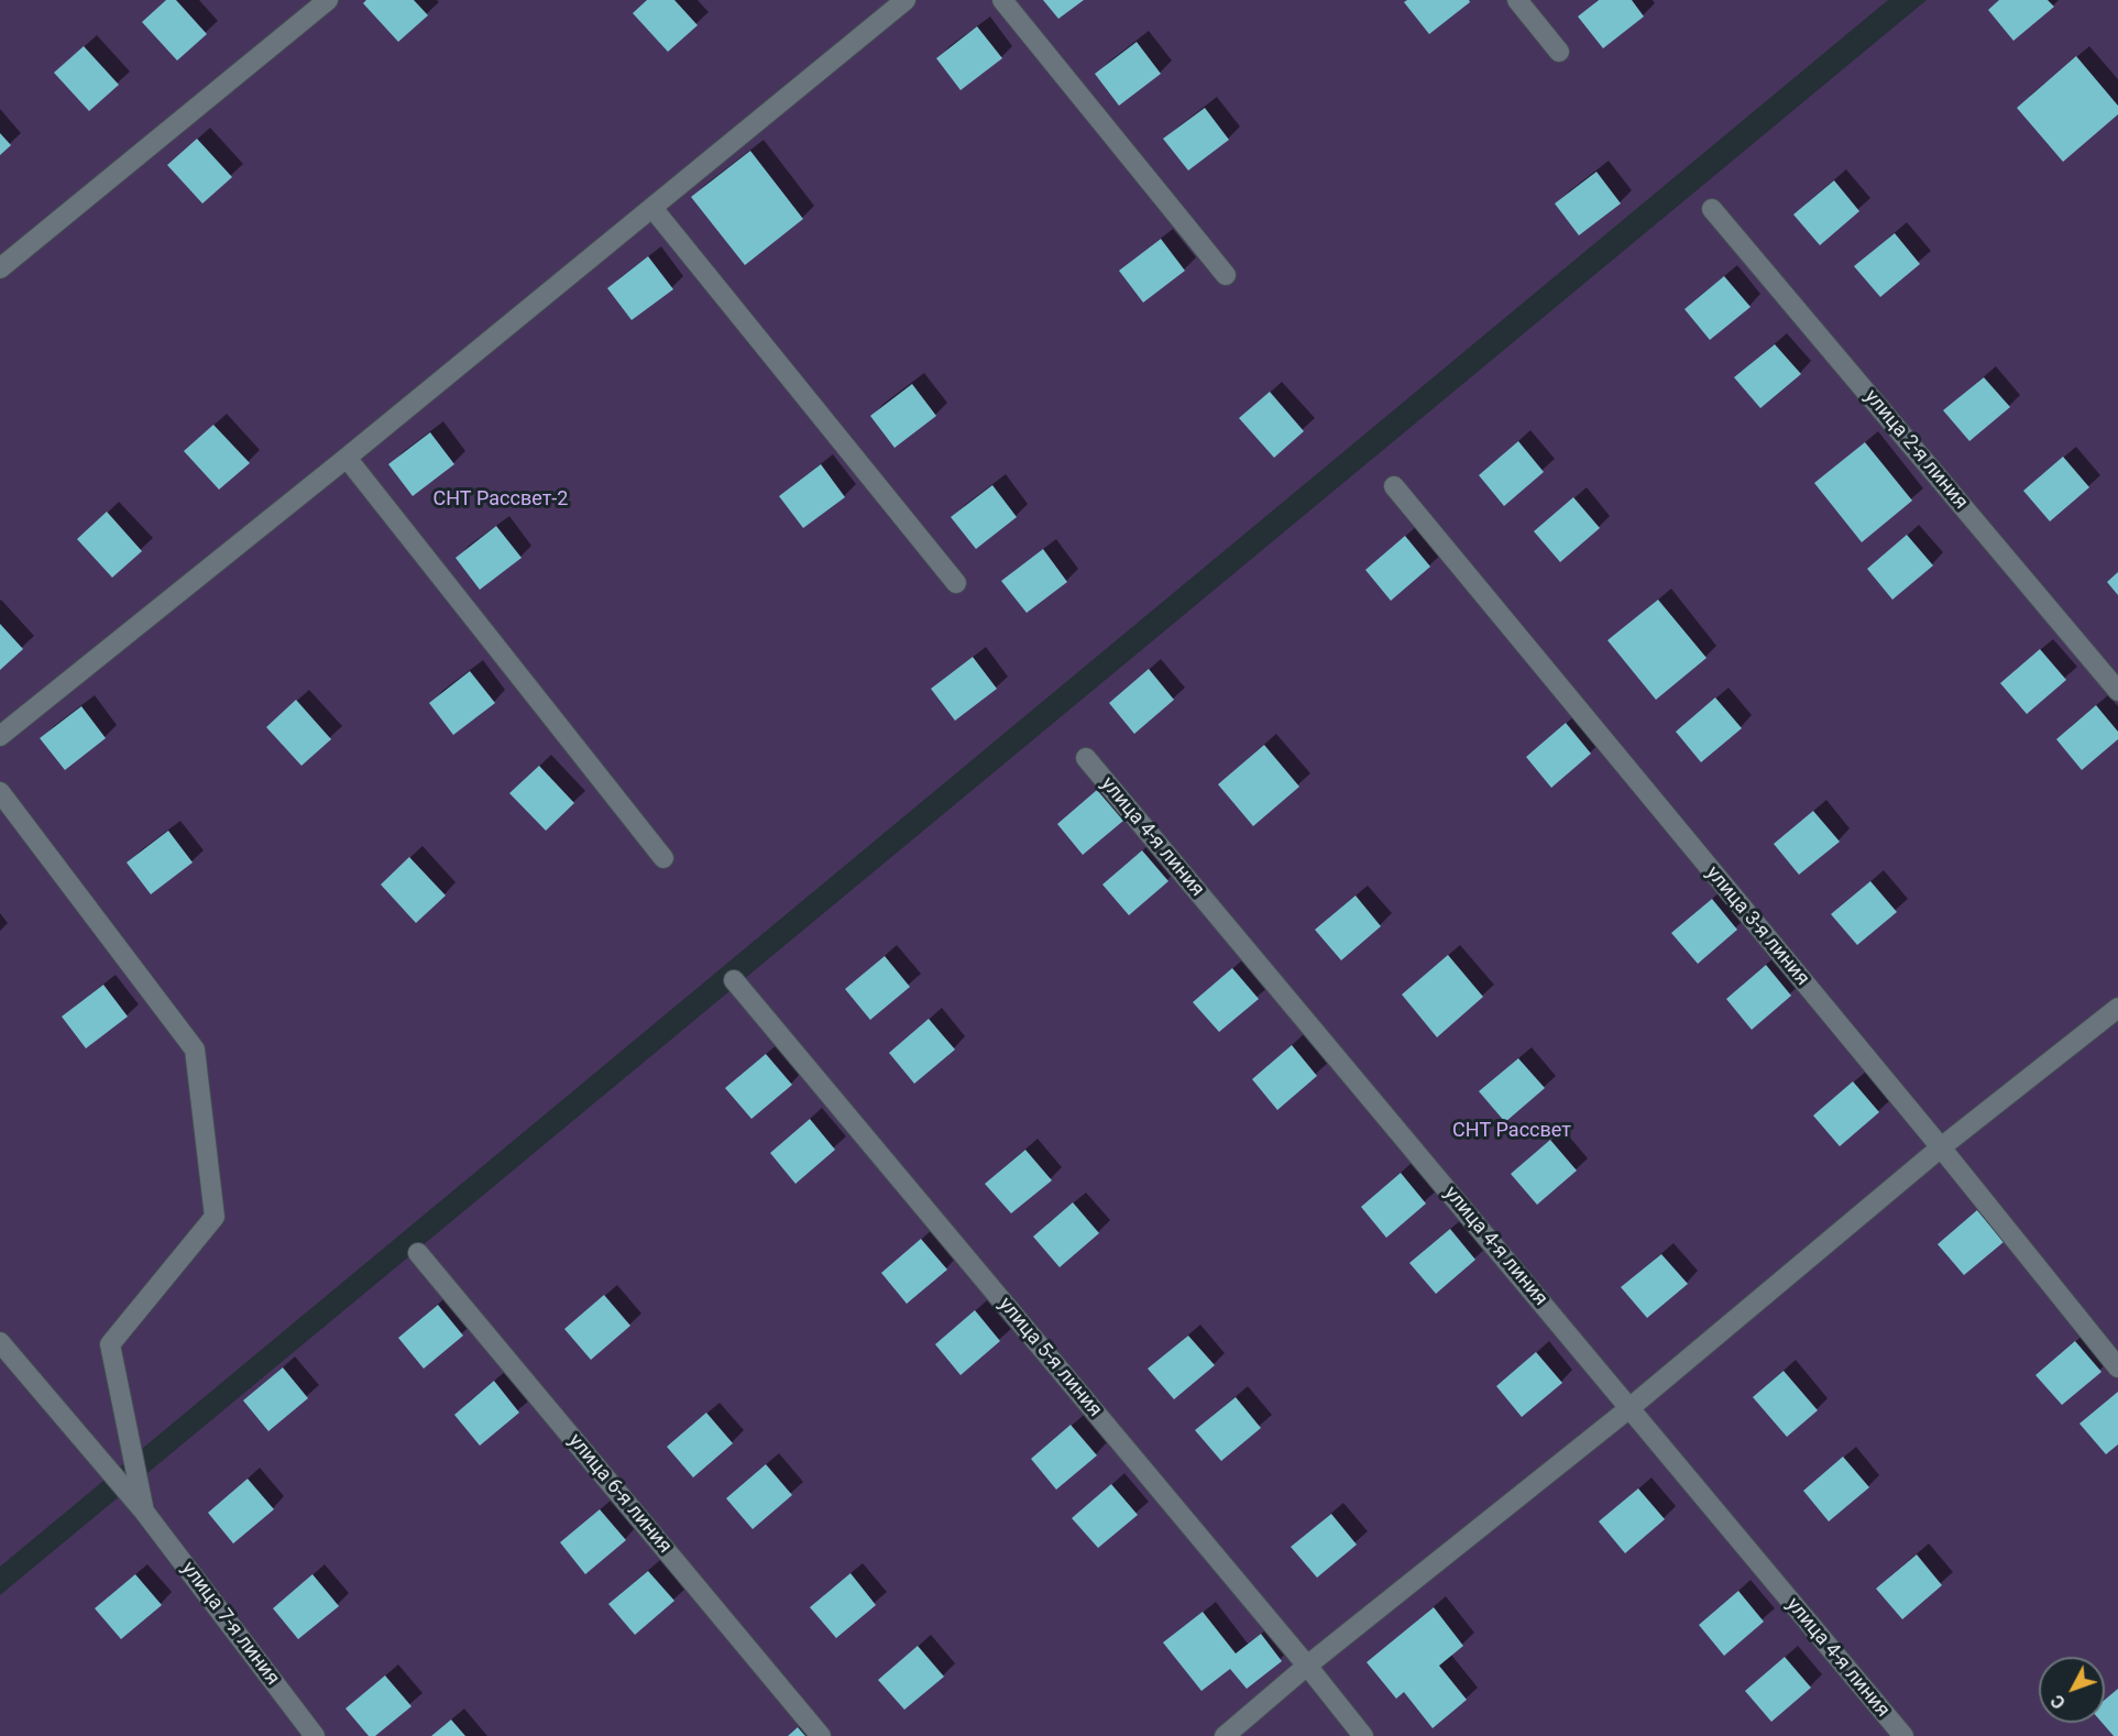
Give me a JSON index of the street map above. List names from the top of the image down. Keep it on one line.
{"streets":{"street":["улица 2-я линия","улица 4-я линия","улица 3-я линия","улица 5-я линия","улица 6-я линия","улица 7-я линия"]},"parks":["СНТ Рассвет-2","СНТ Рассвет"],"north":"bottom left"}
